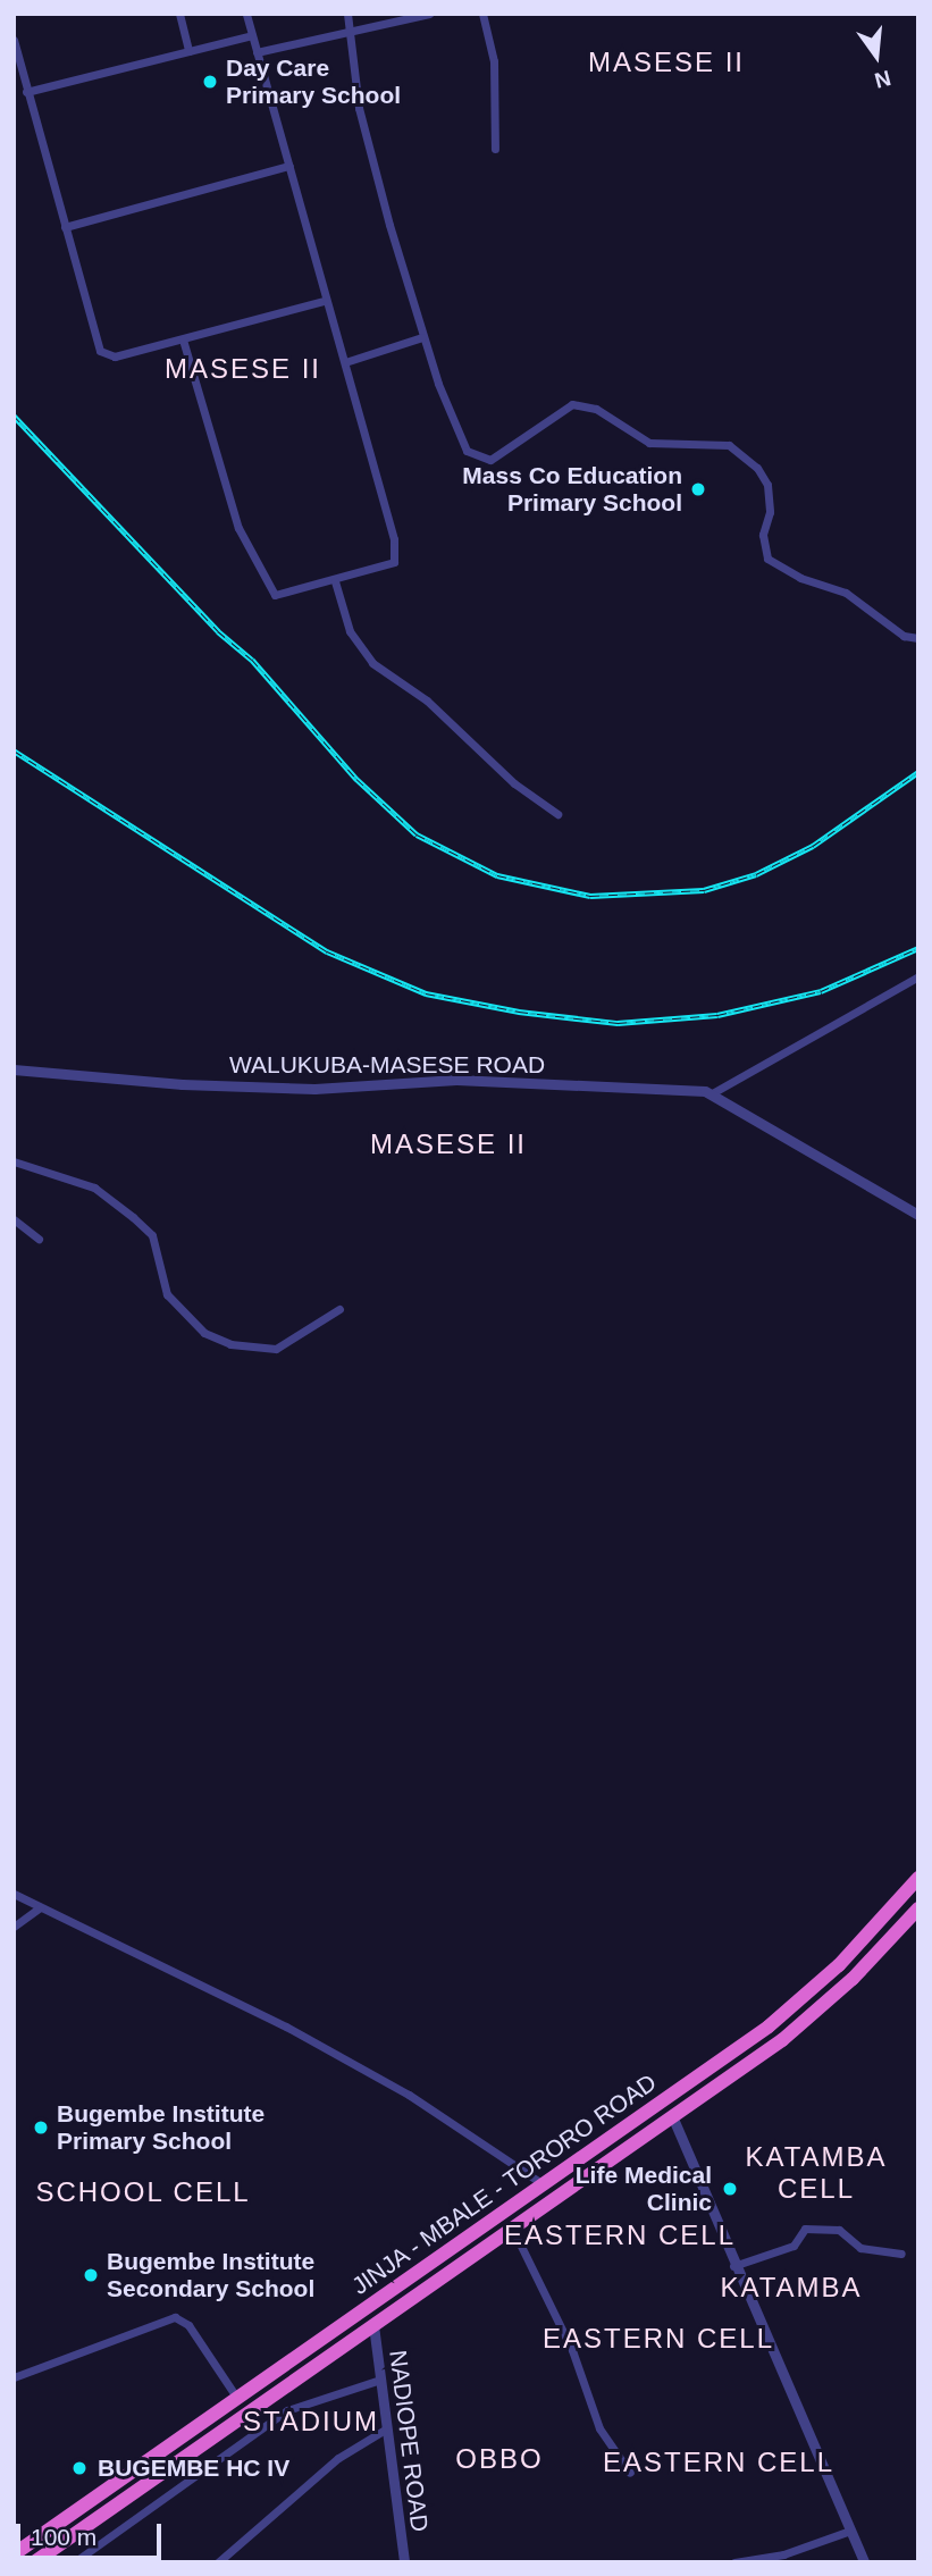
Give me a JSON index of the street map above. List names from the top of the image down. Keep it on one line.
{"streets":{"highway":["JINJA - MBALE - TORORO ROAD"],"street":["WALUKUBA-MASESE ROAD","NADIOPE ROAD"]},"crossings":[["JINJA - MBALE - TORORO ROAD","NADIOPE ROAD"]],"districts":["MASESE II","MASESE II","MASESE II","KATAMBA CELL","SCHOOL CELL","EASTERN CELL","KATAMBA","EASTERN CELL","STADIUM","OBBO","EASTERN CELL"],"places":["Day Care Primary School","Mass Co Education Primary School","Bugembe Institute Primary School","Life Medical Clinic","Bugembe Institute Secondary School","BUGEMBE HC IV"],"scale_bar":"100 m","north":"bottom"}
